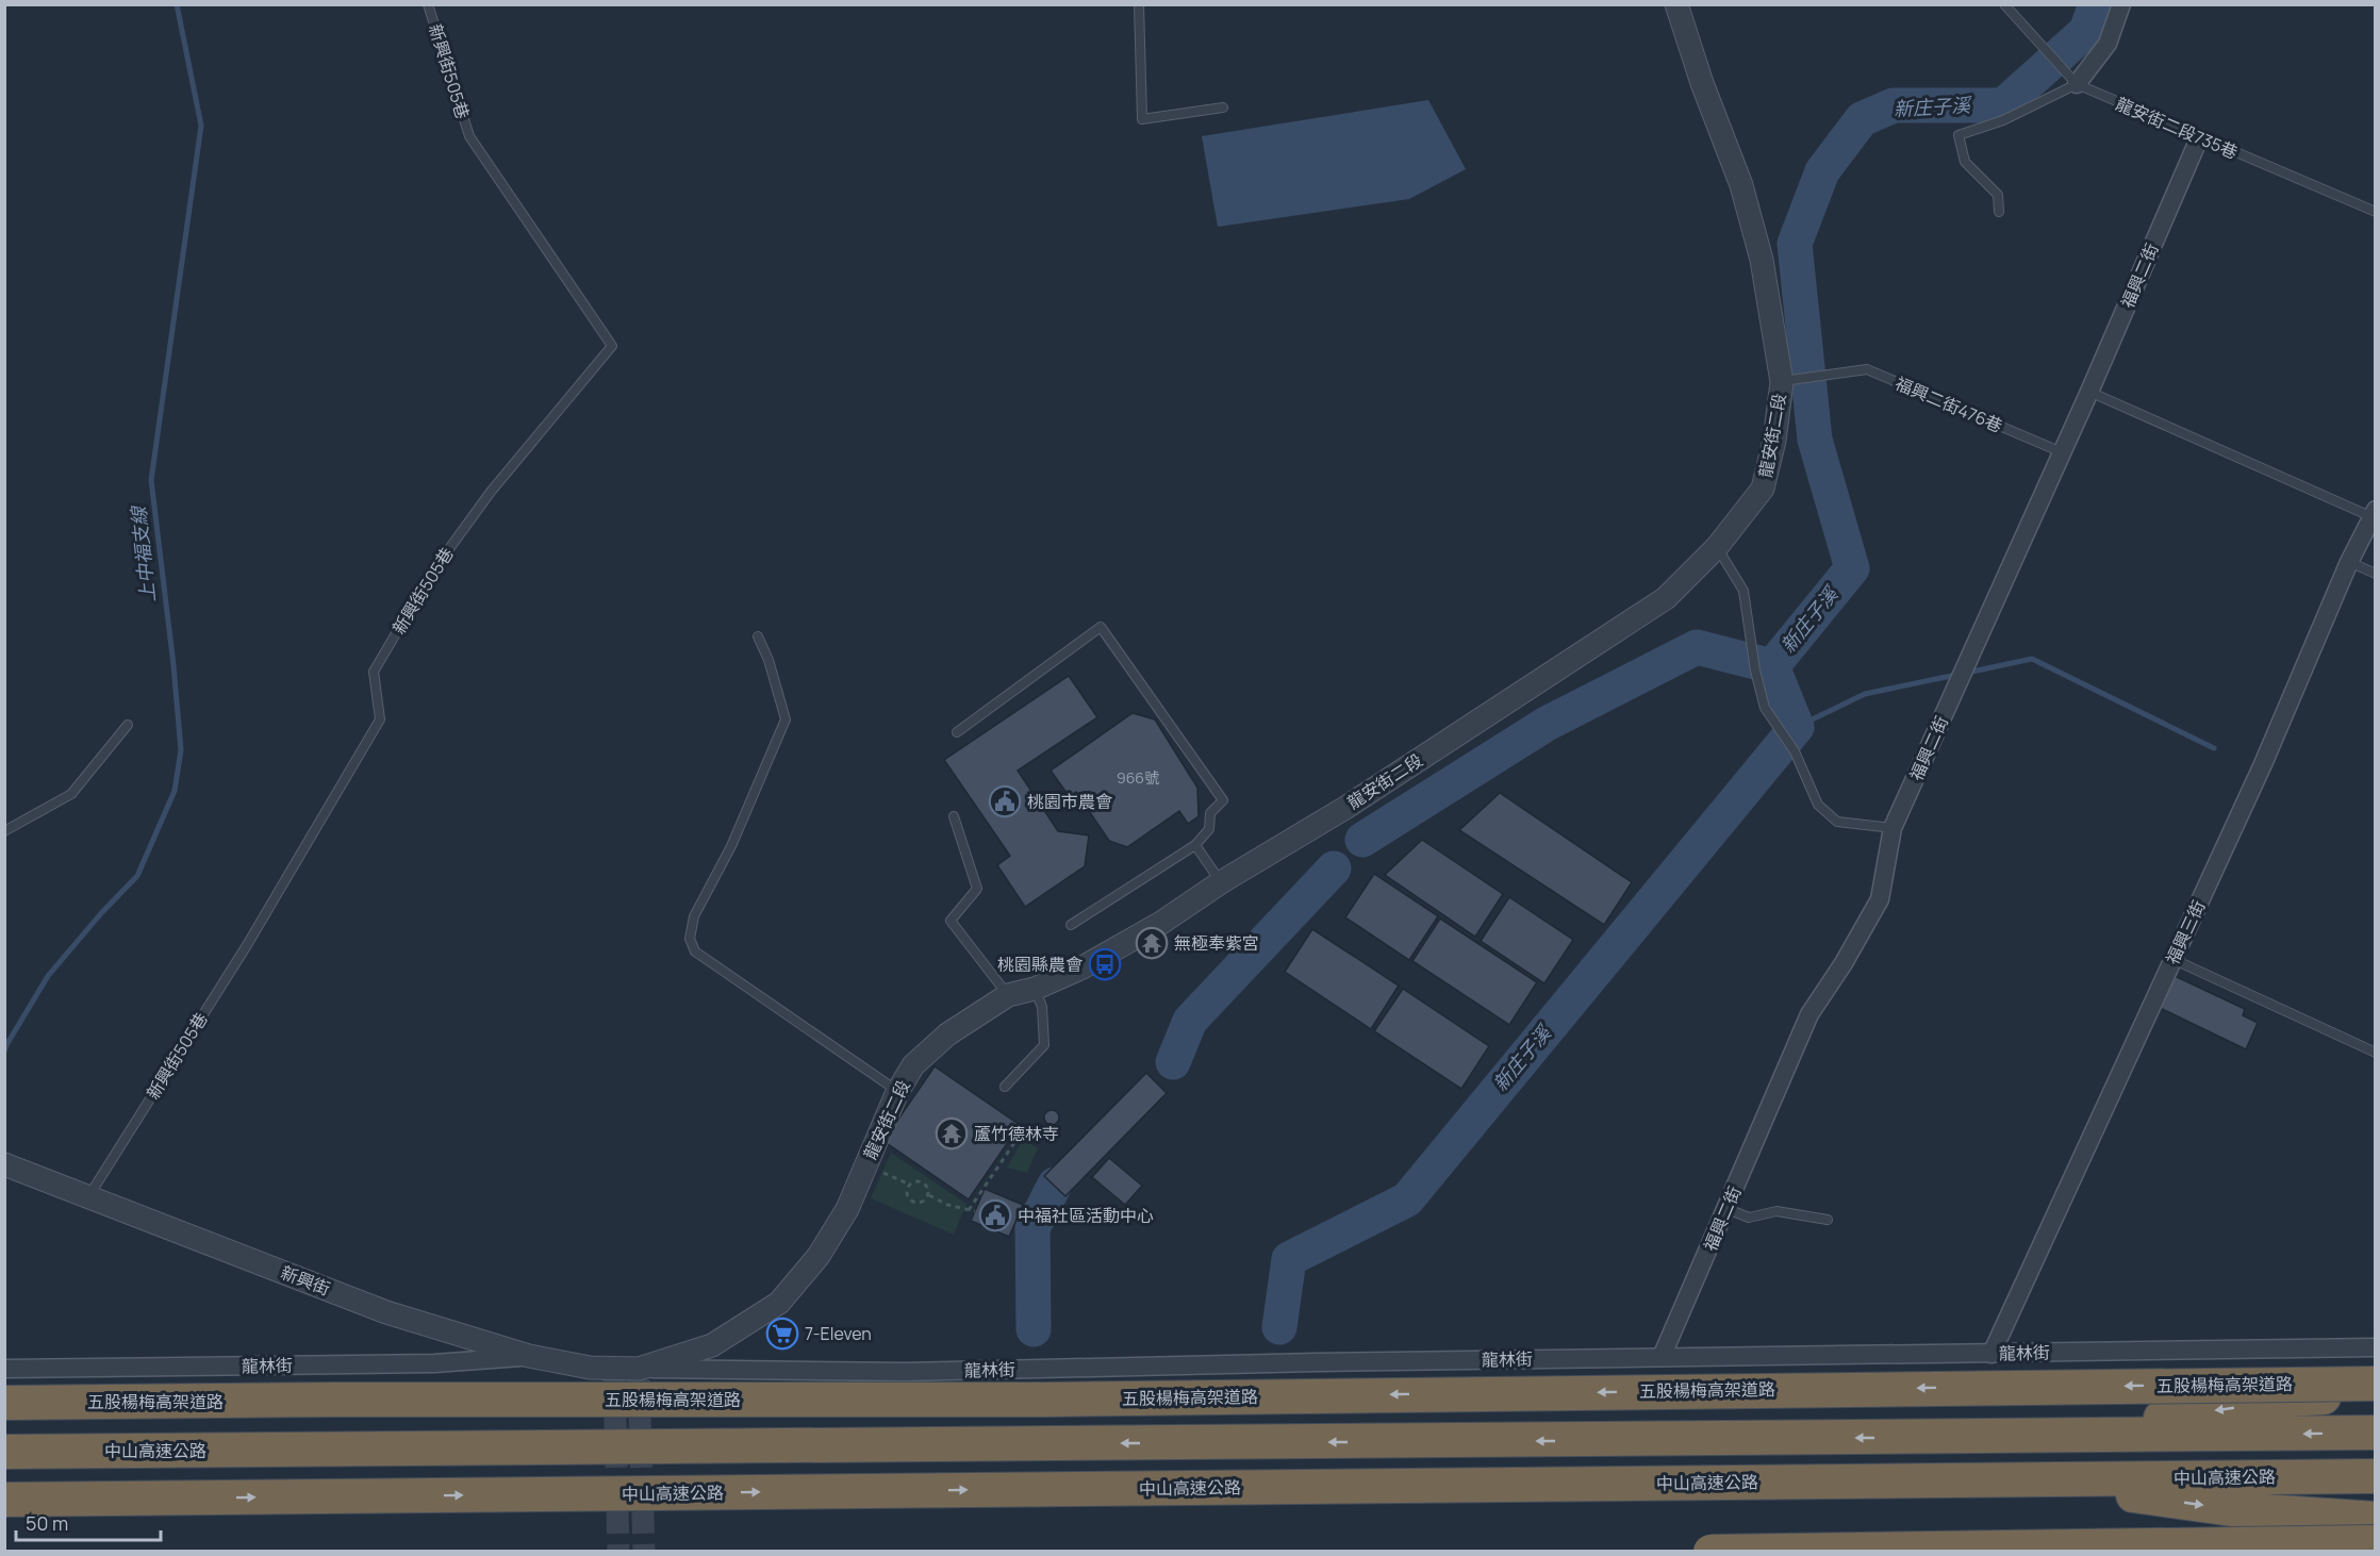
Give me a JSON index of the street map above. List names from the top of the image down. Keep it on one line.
{"streets":{"highway":["五股楊梅高架道路","中山高速公路"],"street":["福興二街","龍安街二段","福興三街","新興街","龍林街"],"lane":["新興街505巷","龍安街二段735巷","福興二街476巷"]},"crossings":[["新興街505巷","新興街"],["龍安街二段735巷","福興二街"],["福興二街","福興二街476巷"],["福興二街","龍林街"],["福興二街476巷","龍安街二段"],["龍安街二段","新興街"],["龍安街二段","龍林街"],["福興三街","龍林街"],["新興街","龍林街"]],"water":["新庄子溪","上中福支線"],"places":{"public building":["桃園市農會","中福社區活動中心"],"temple":["無極奉紫宮","蘆竹德林寺"],"bus stop":["桃園縣農會"],"supermarket":["7-Eleven"]},"house_numbers":["966號"],"scale_bar":"50 m"}
